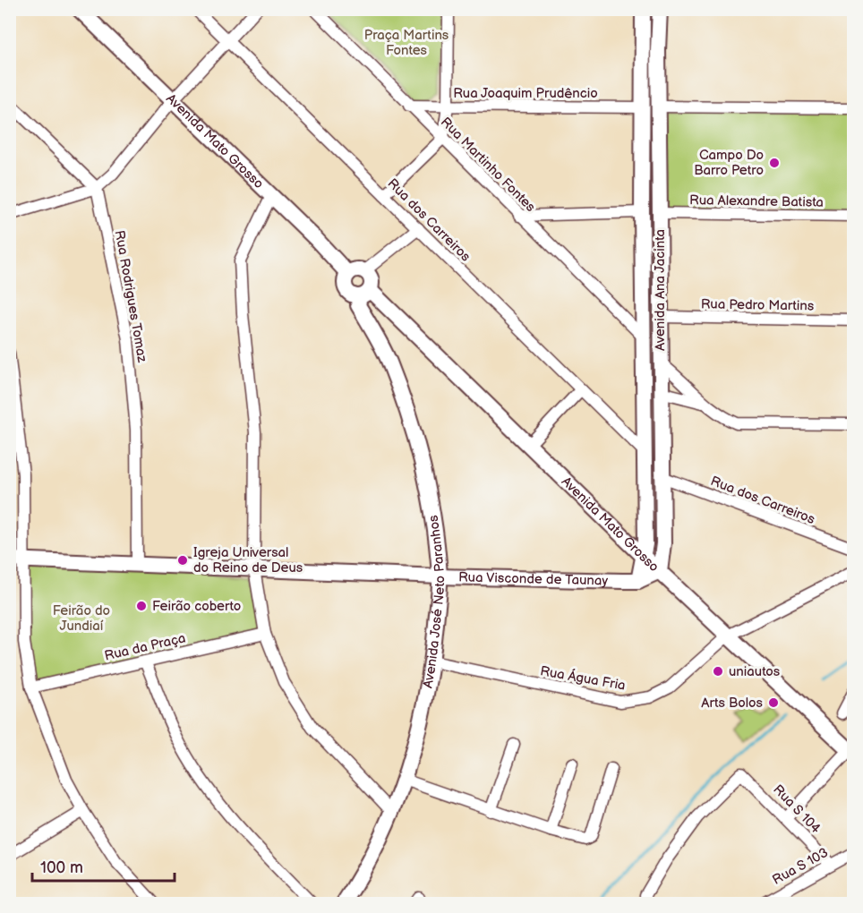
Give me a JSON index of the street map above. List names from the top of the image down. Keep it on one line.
{"streets":{"main road":["Avenida Mato Grosso","Avenida Ana Jacinta","Rua Visconde de Taunay","Avenida José Neto Paranhos"],"street":["Rua Joaquim Prudêncio","Rua Martinho Fontes","Rua Alexandre Batista","Rua dos Carreiros","Rua Rodrigues Tomaz","Rua Pedro Martins","Rua da Praça","Rua Água Fria","Rua S 104","Rua S 103"]},"crossings":[["Rua Joaquim Prudêncio","Rua Martinho Fontes"],["Rua Joaquim Prudêncio","Avenida Ana Jacinta"],["Avenida Mato Grosso","Avenida Ana Jacinta"],["Avenida Mato Grosso","Rua Visconde de Taunay"],["Avenida Mato Grosso","Avenida José Neto Paranhos"],["Avenida Mato Grosso","Rua Água Fria"],["Rua Martinho Fontes","Avenida Ana Jacinta"],["Rua Alexandre Batista","Avenida Ana Jacinta"],["Rua dos Carreiros","Avenida Ana Jacinta"],["Avenida Ana Jacinta","Rua Pedro Martins"],["Avenida Ana Jacinta","Rua Visconde de Taunay"],["Rua Rodrigues Tomaz","Rua Visconde de Taunay"],["Rua Visconde de Taunay","Avenida José Neto Paranhos"],["Avenida José Neto Paranhos","Rua Água Fria"],["Rua S 104","Rua S 103"]],"parks":["Praça Martins Fontes","Feirão do Jundiaí"],"places":["Campo Do Barro Petro","Igreja Universal do Reino de Deus","Feirão coberto","uniautos","Arts Bolos"],"scale_bar":"100 m"}
